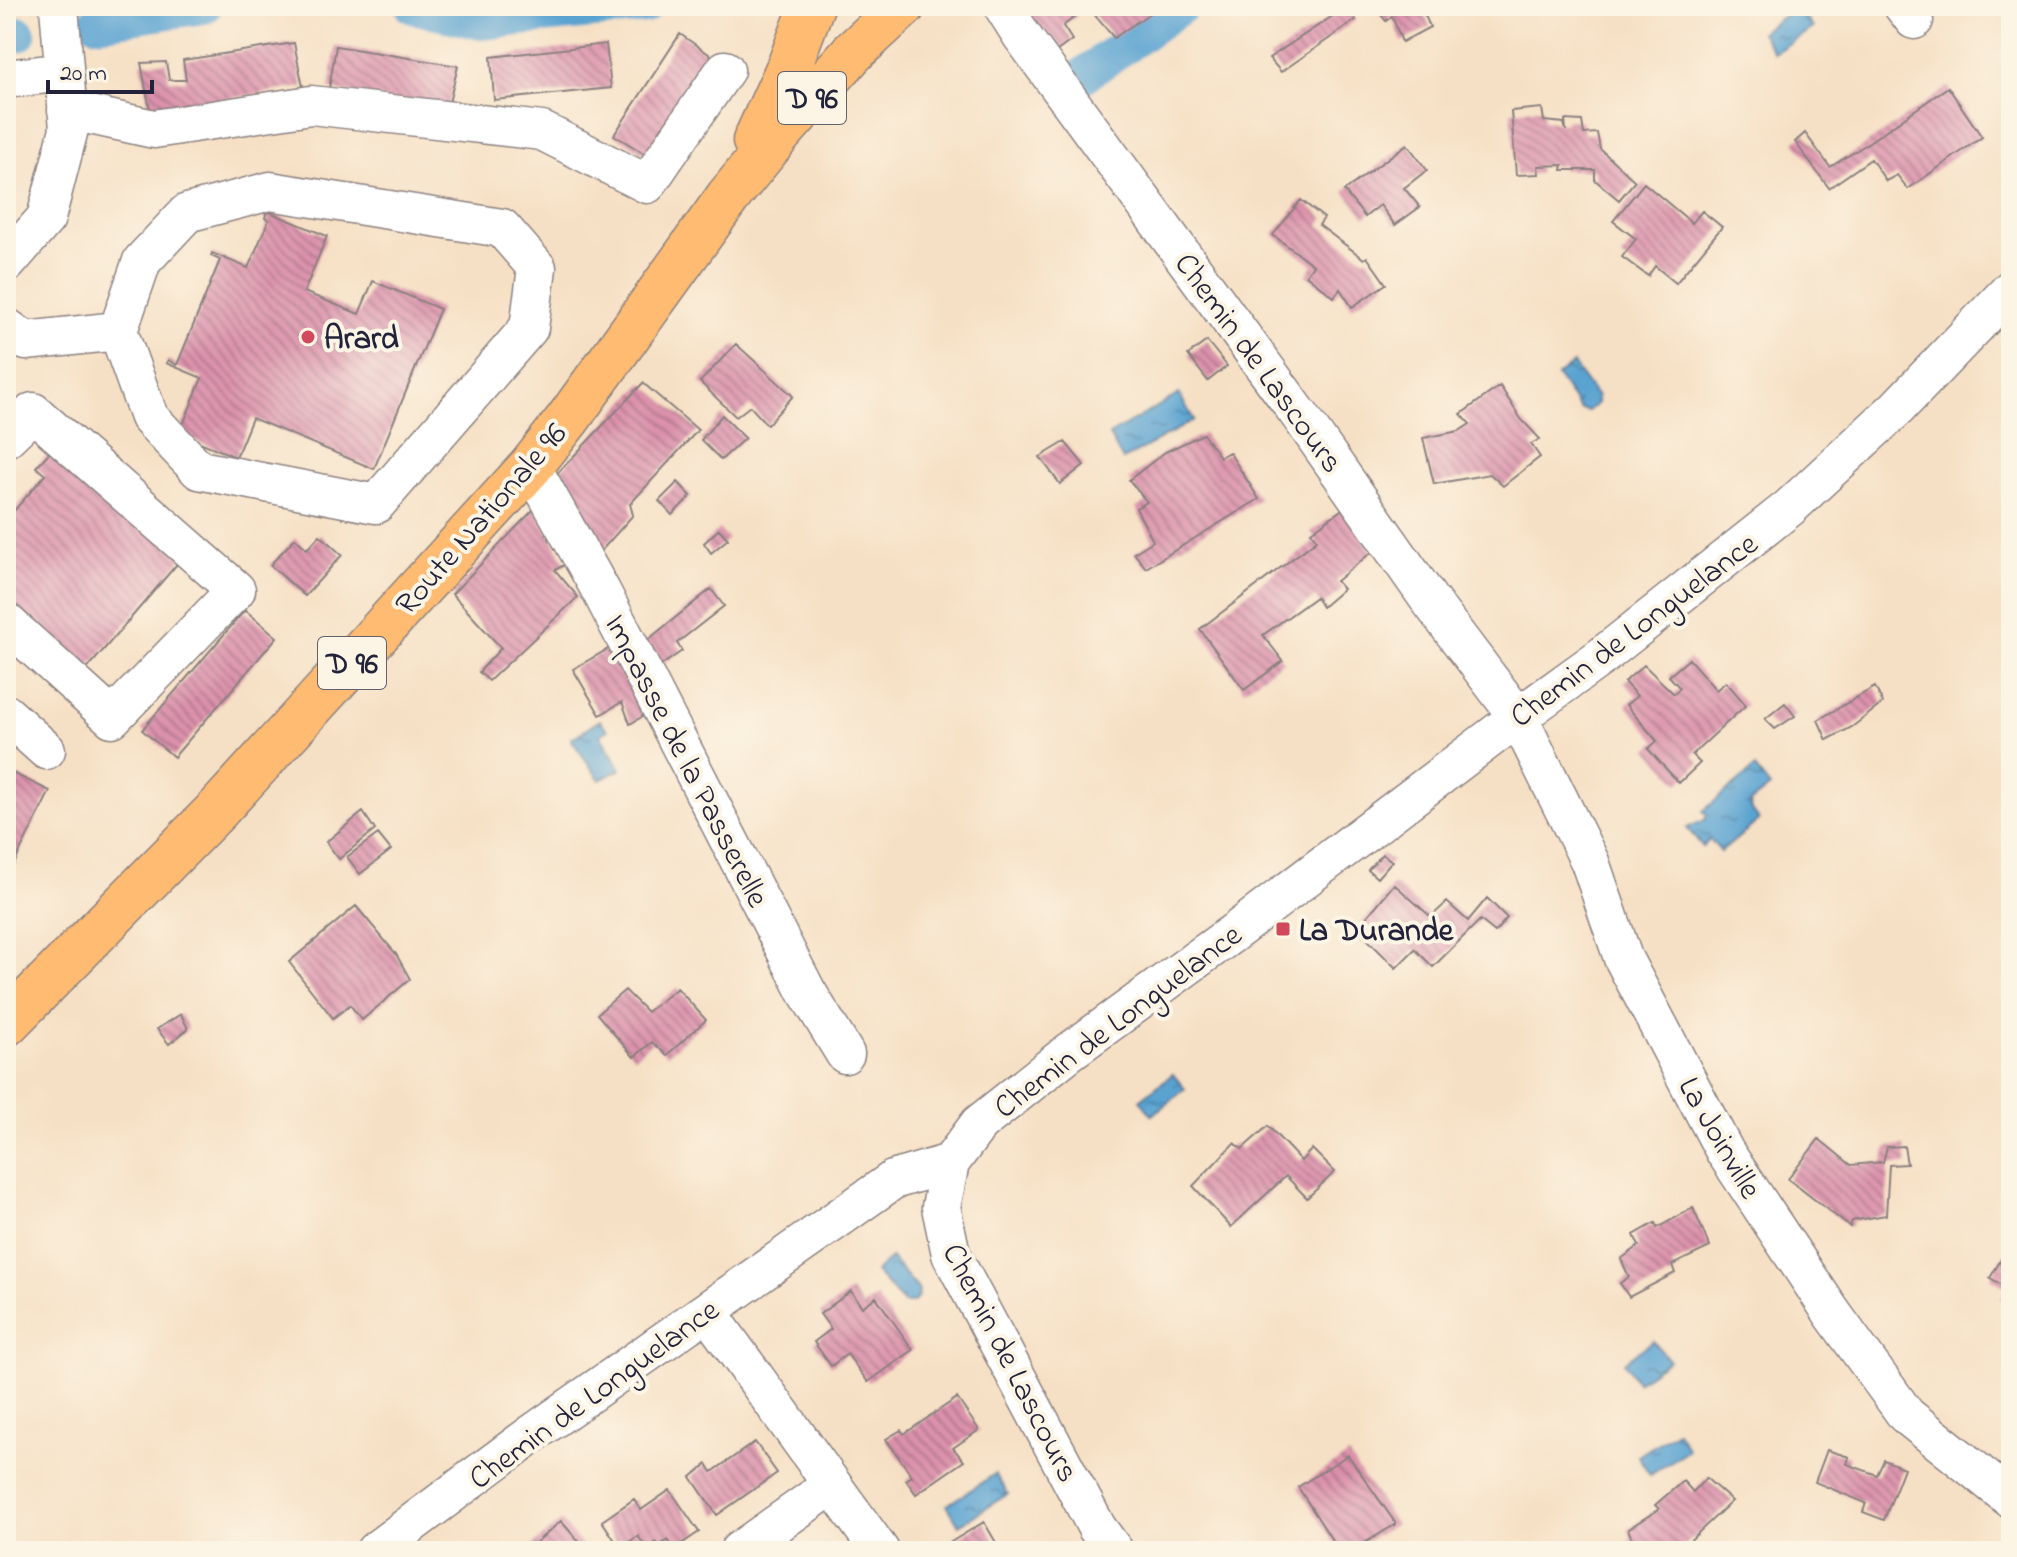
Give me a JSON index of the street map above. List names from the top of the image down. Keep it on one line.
{"streets":{"main road":["D 96","Route Nationale 96"],"street":["Chemin de Lascours","Chemin de Longuelance","Impasse de la Passerelle","La Joinville"]},"crossings":[["D 96","Route Nationale 96"],["Chemin de Lascours","Chemin de Longuelance"],["Chemin de Lascours","La Joinville"],["Route Nationale 96","Impasse de la Passerelle"],["Chemin de Longuelance","La Joinville"]],"places":{"other":["Arard"],"transit":["La Durande"]},"scale_bar":"20 m"}
